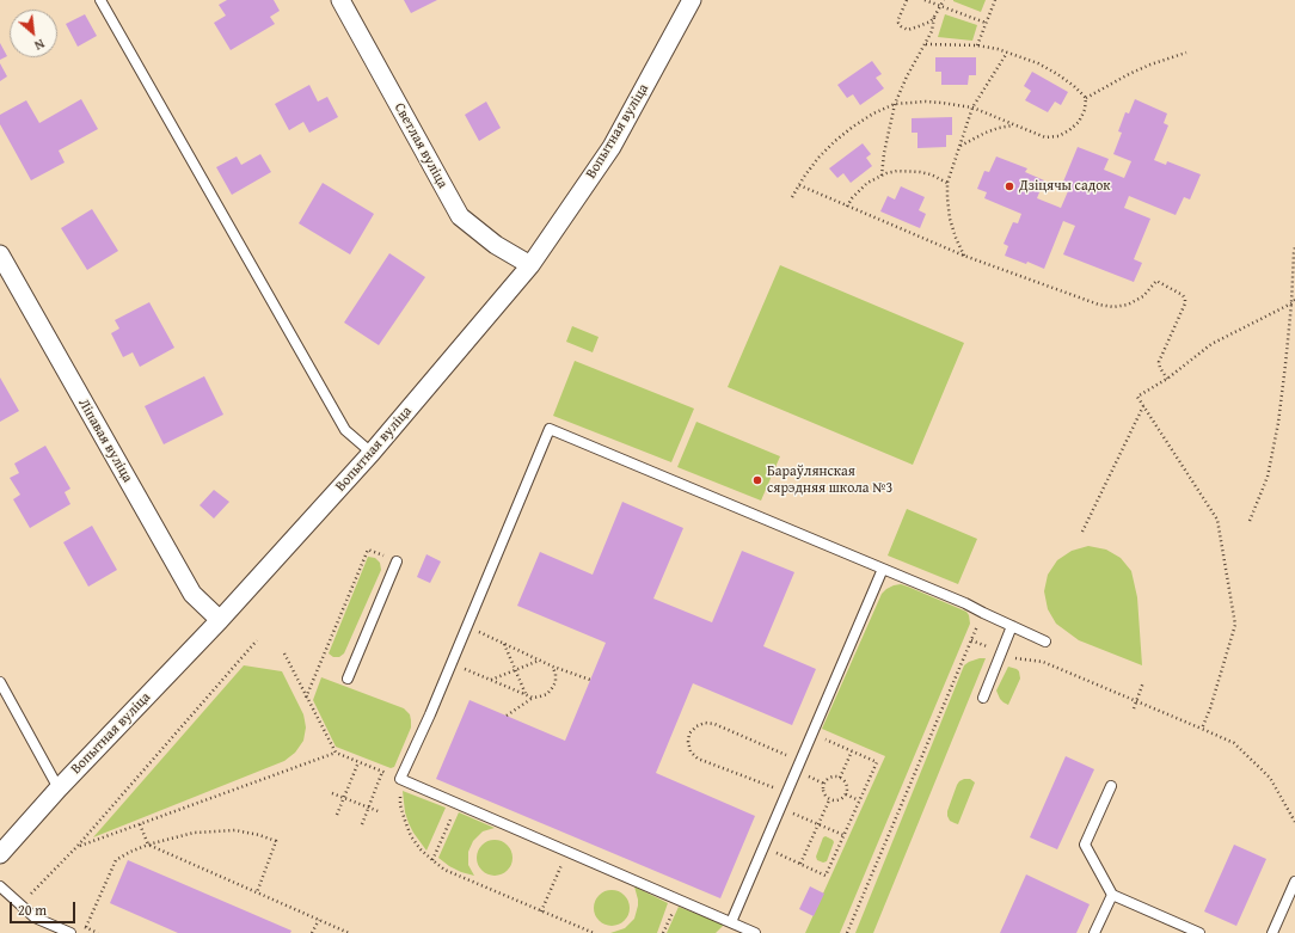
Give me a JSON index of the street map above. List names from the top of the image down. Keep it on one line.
{"streets":{"street":["Вопытная вуліца","Светлая вуліца","Ліпавая вуліца"]},"crossings":[["Вопытная вуліца","Светлая вуліца"],["Вопытная вуліца","Ліпавая вуліца"]],"places":["Дзіцячы садок","Бараўлянская сярэдняя школа №3"],"scale_bar":"20 m","north":"bottom right"}
